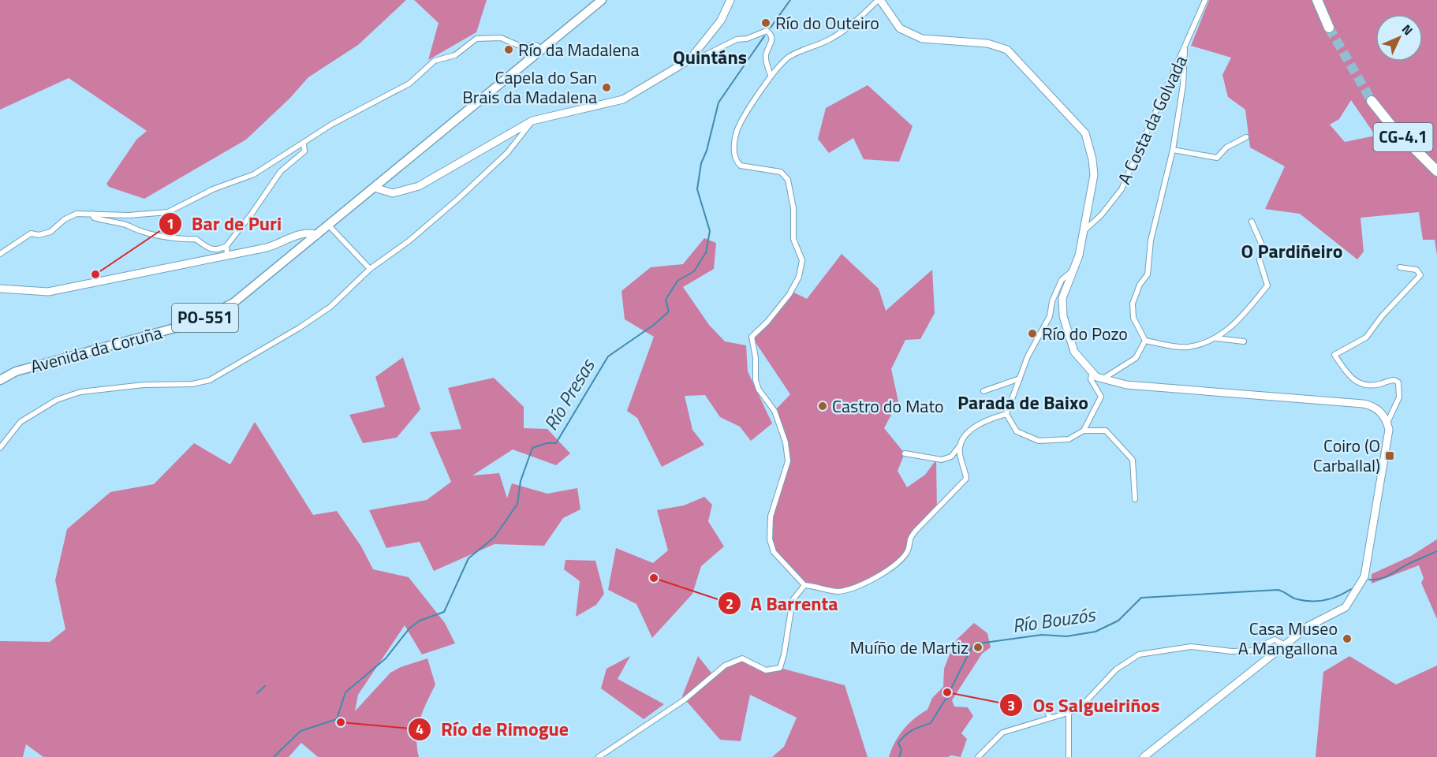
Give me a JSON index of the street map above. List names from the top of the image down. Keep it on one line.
{"streets":{"highway":["CG-4.1"],"main road":["PO-551","Avenida da Coruña"],"street":["A Costa da Golvada"]},"crossings":[["PO-551","Avenida da Coruña"]],"districts":["Quintáns","O Pardiñeiro","Parada de Baixo"],"water":["Río Presas","Río Bouzós"],"places":{"other":["Río do Outeiro","Río da Madalena","Capela do San Brais da Madalena","Bar de Puri","Río do Pozo","Castro do Mato","A Barrenta","Casa Museo A Mangallona","Muíño de Martiz","Os Salgueiriños","Río de Rimogue"],"transit":["Coiro (O Carballal)"]},"north":"top right"}
